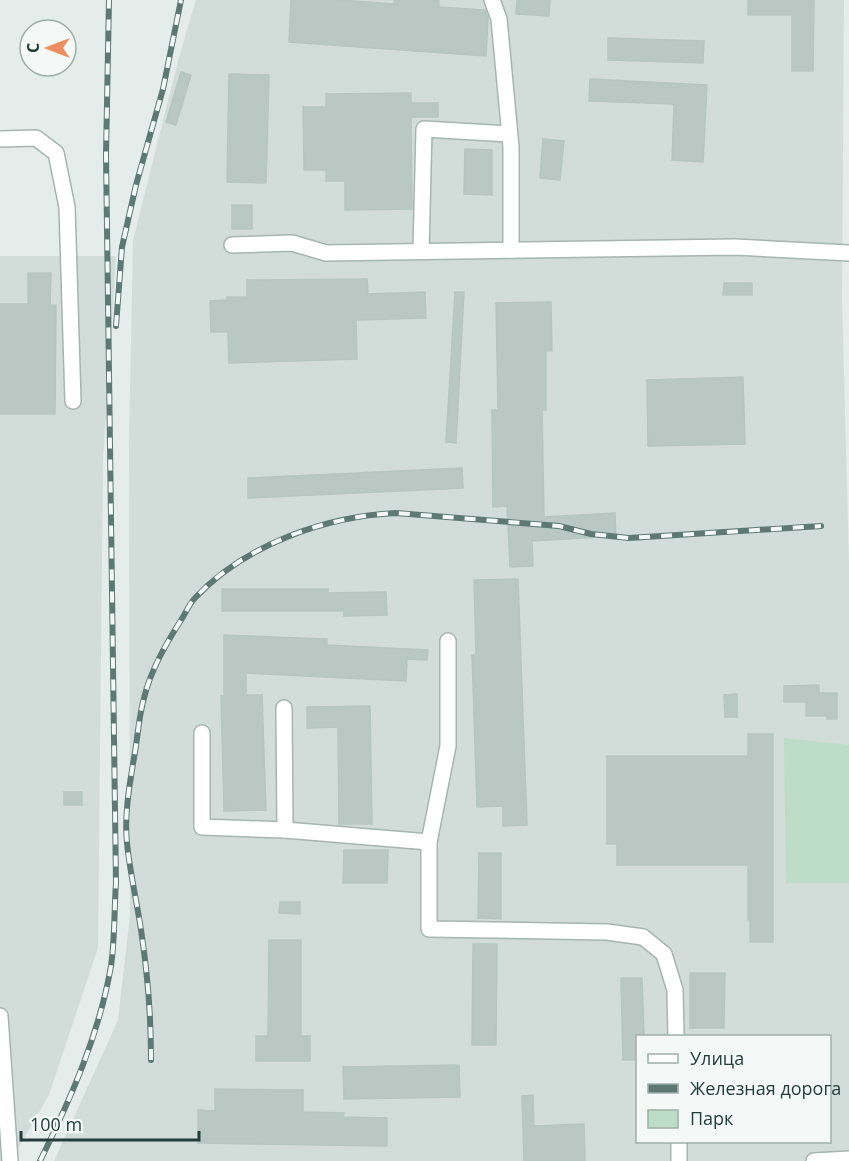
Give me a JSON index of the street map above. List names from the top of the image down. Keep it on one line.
{"legend":["Улица","Железная дорога","Парк"],"scale_bar":"100 m","north":"left"}
